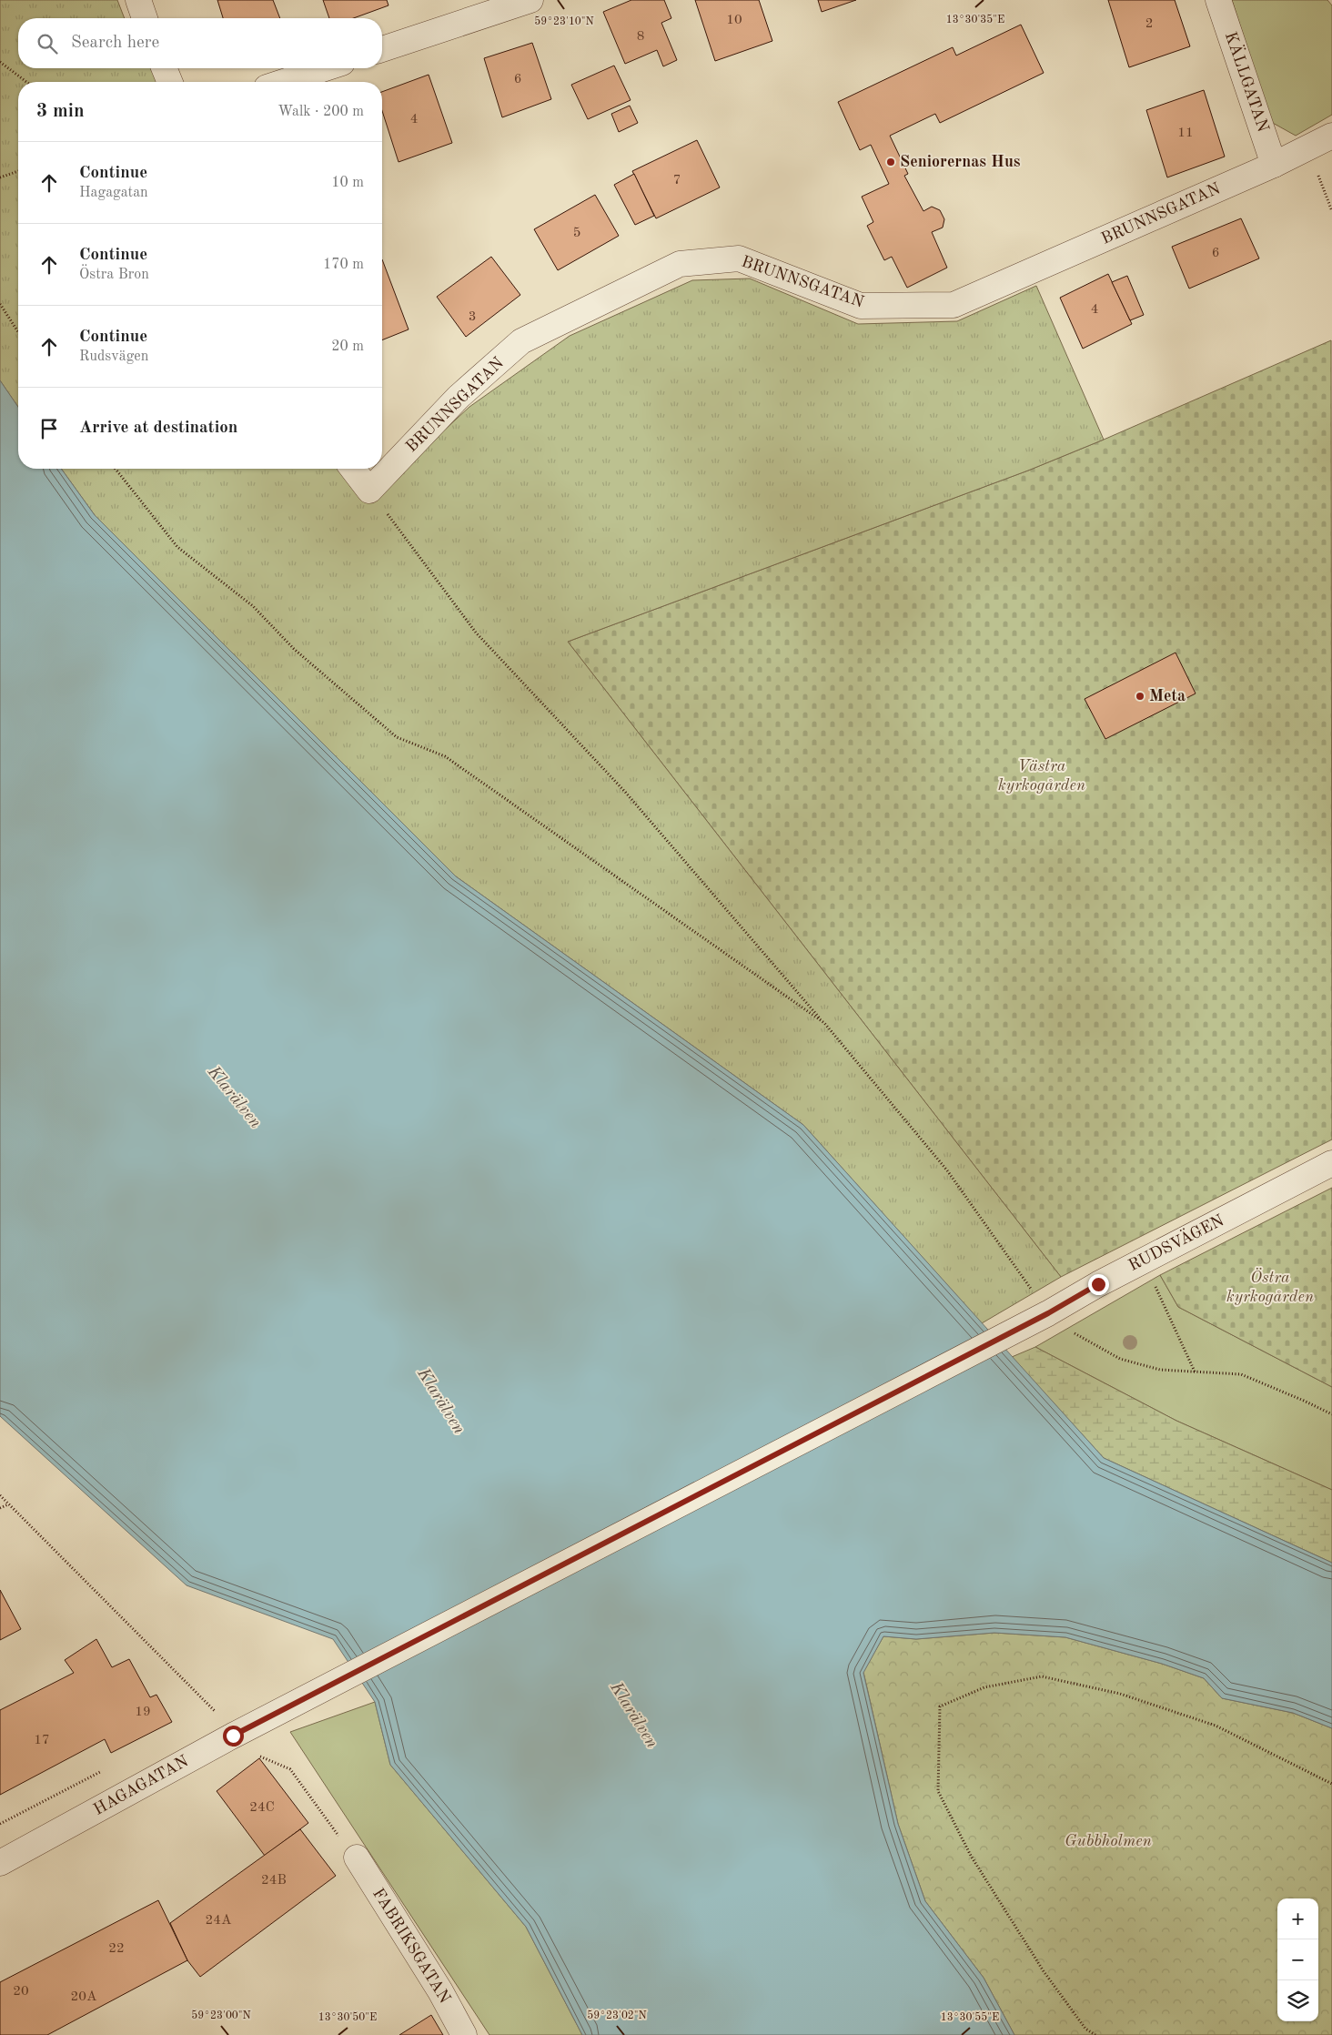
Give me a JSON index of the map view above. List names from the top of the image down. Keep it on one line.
{"streets":{"street":["KÄLLGATAN","BRUNNSGATAN","RUDSVÄGEN","HAGAGATAN","FABRIKSGATAN"]},"crossings":[["KÄLLGATAN","BRUNNSGATAN"],["RUDSVÄGEN","HAGAGATAN"]],"water":["Klarälven"],"parks":["Västra kyrkogården","Östra kyrkogården","Gubbholmen"],"places":["Seniorernas Hus","Meta"],"house_numbers":["10","2","8","6","4","11","7","5","6","4","3","19","17","24C","24B","24A","22","20","20A"],"page":{"search":"Search here","heading":["3 min","Walk · 200 m"],"list":[["Continue","Hagagatan","10 m"],["Continue","Östra Bron","170 m"],["Continue","Rudsvägen","20 m"],"Arrive at destination"],"map_buttons":["+","−"]},"coordinates":["13°30'35\"E","59°23'10\"N","59°23'00\"N","59°23'02\"N","13°30'50\"E","13°30'55\"E"]}
